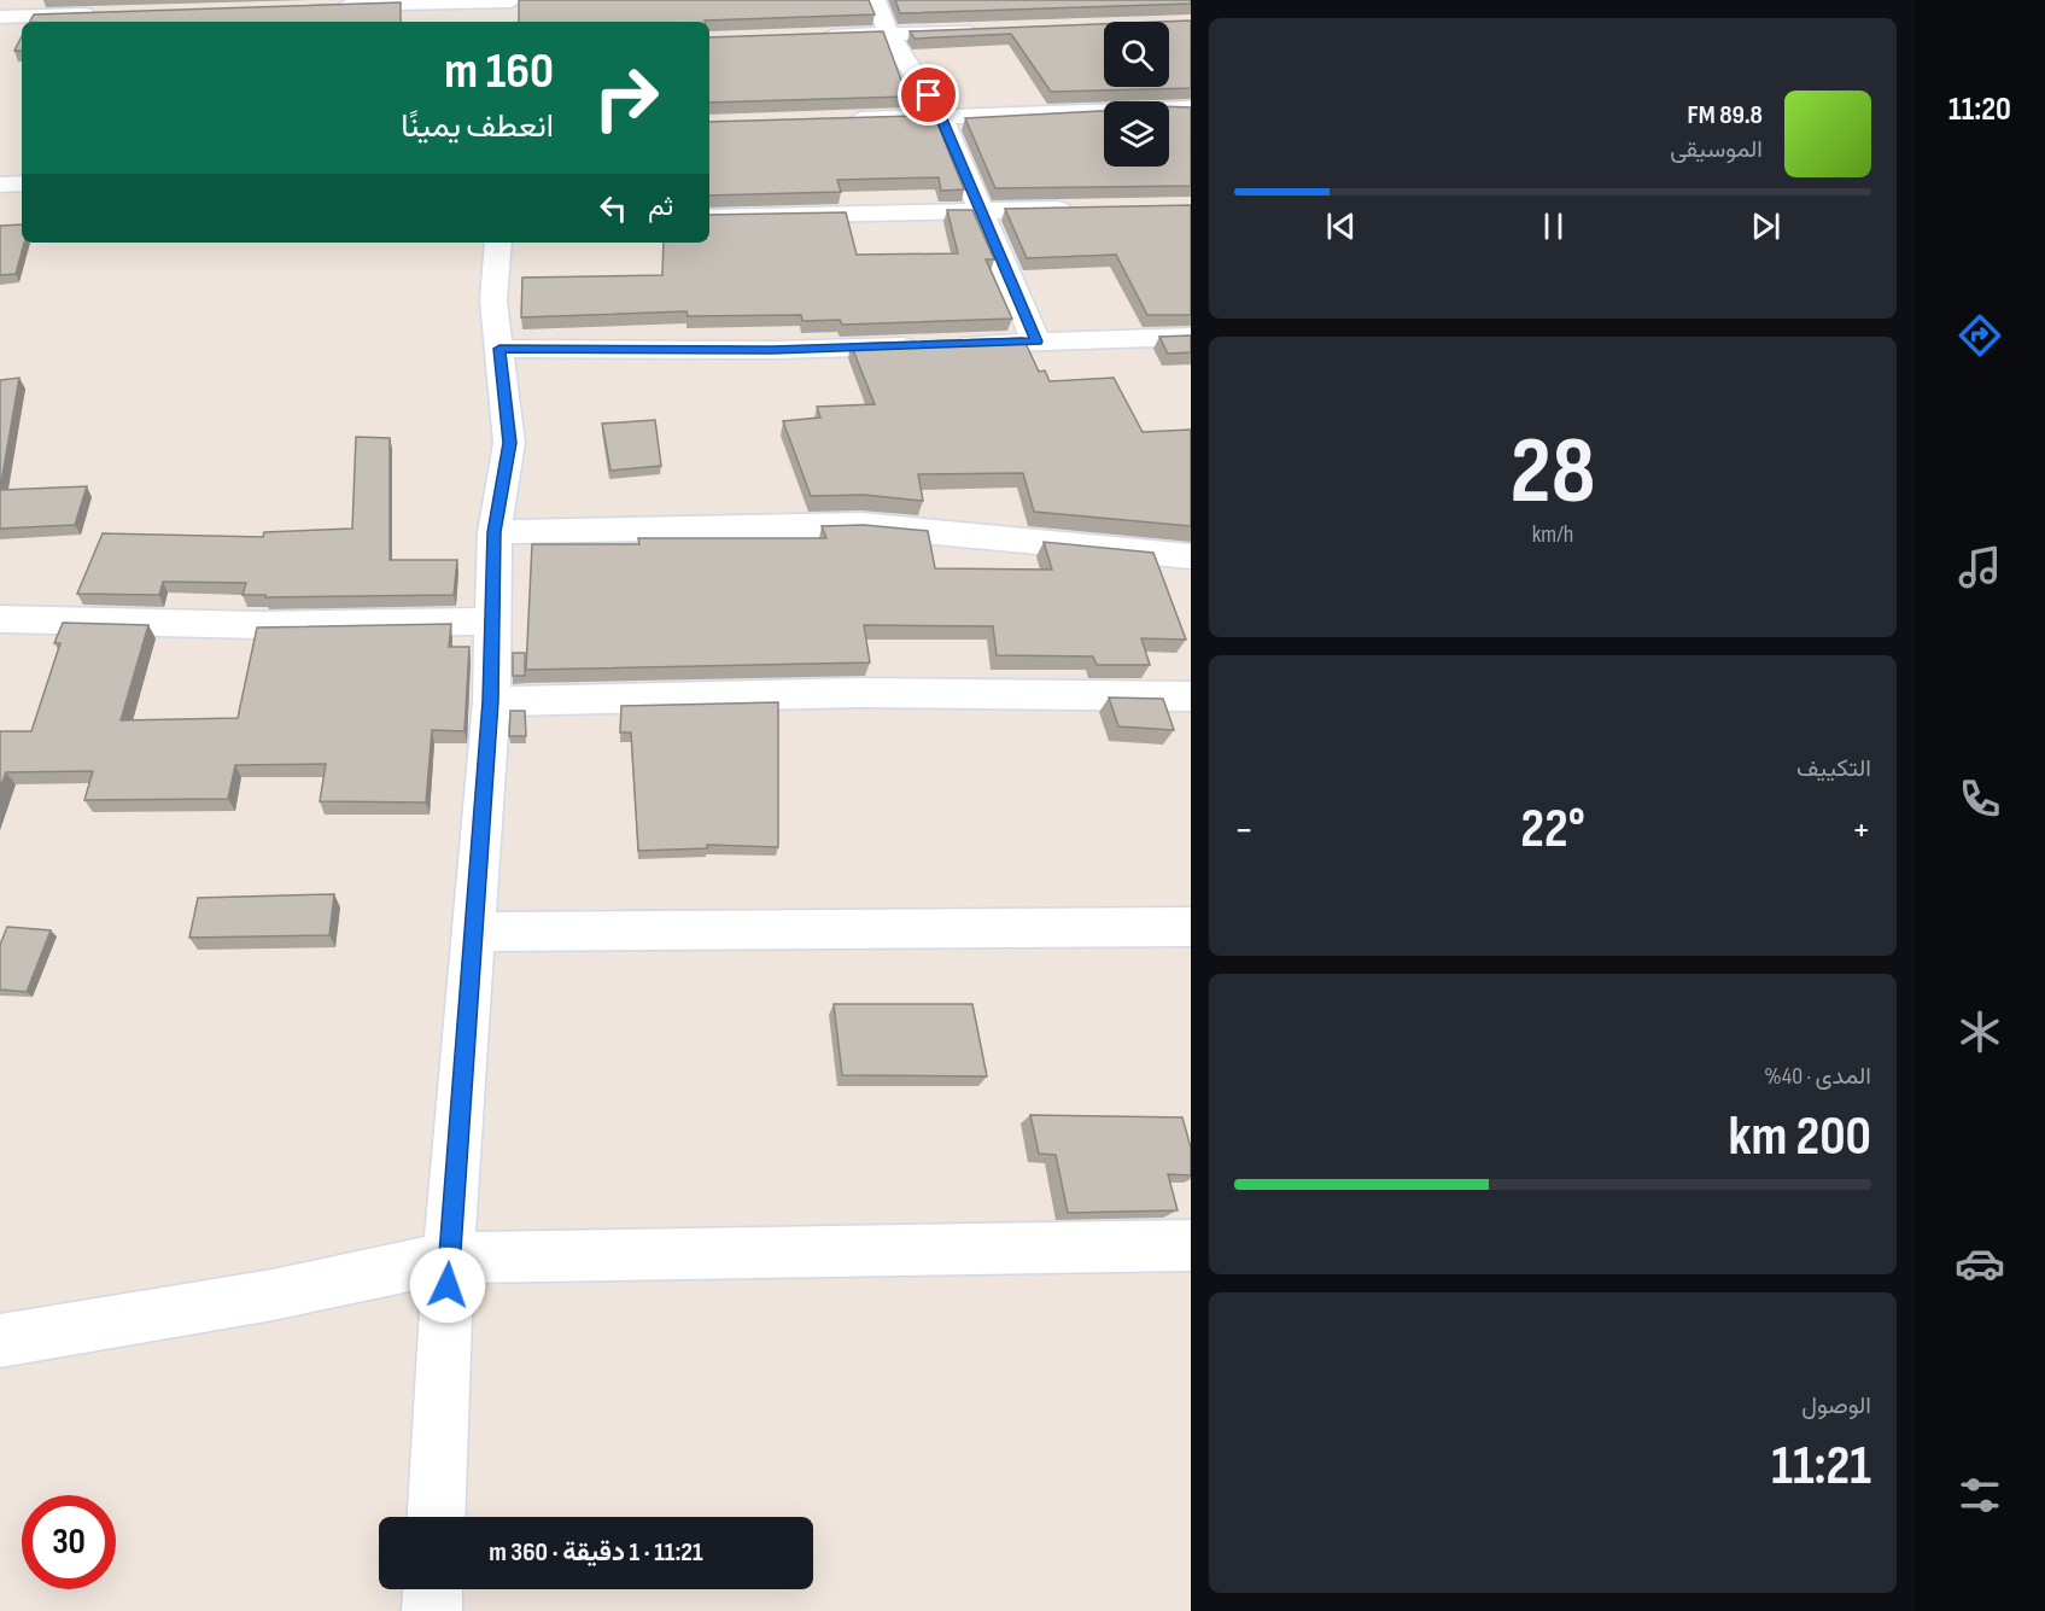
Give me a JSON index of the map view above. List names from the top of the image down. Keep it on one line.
{"page":{"tabs":"11:20","turn":["160 m","انعطف يمينًا"],"song":["89.8 FM","الموسيقى"],"then":"ثم","tile":[["28","km/h"],"التكييف",["المدى · 40%","200 km"],["الوصول","11:21"]],"heat":["−","22°","+"],"limit":"30","trip":"11:21 · 1 دقيقة · 360 m"}}
